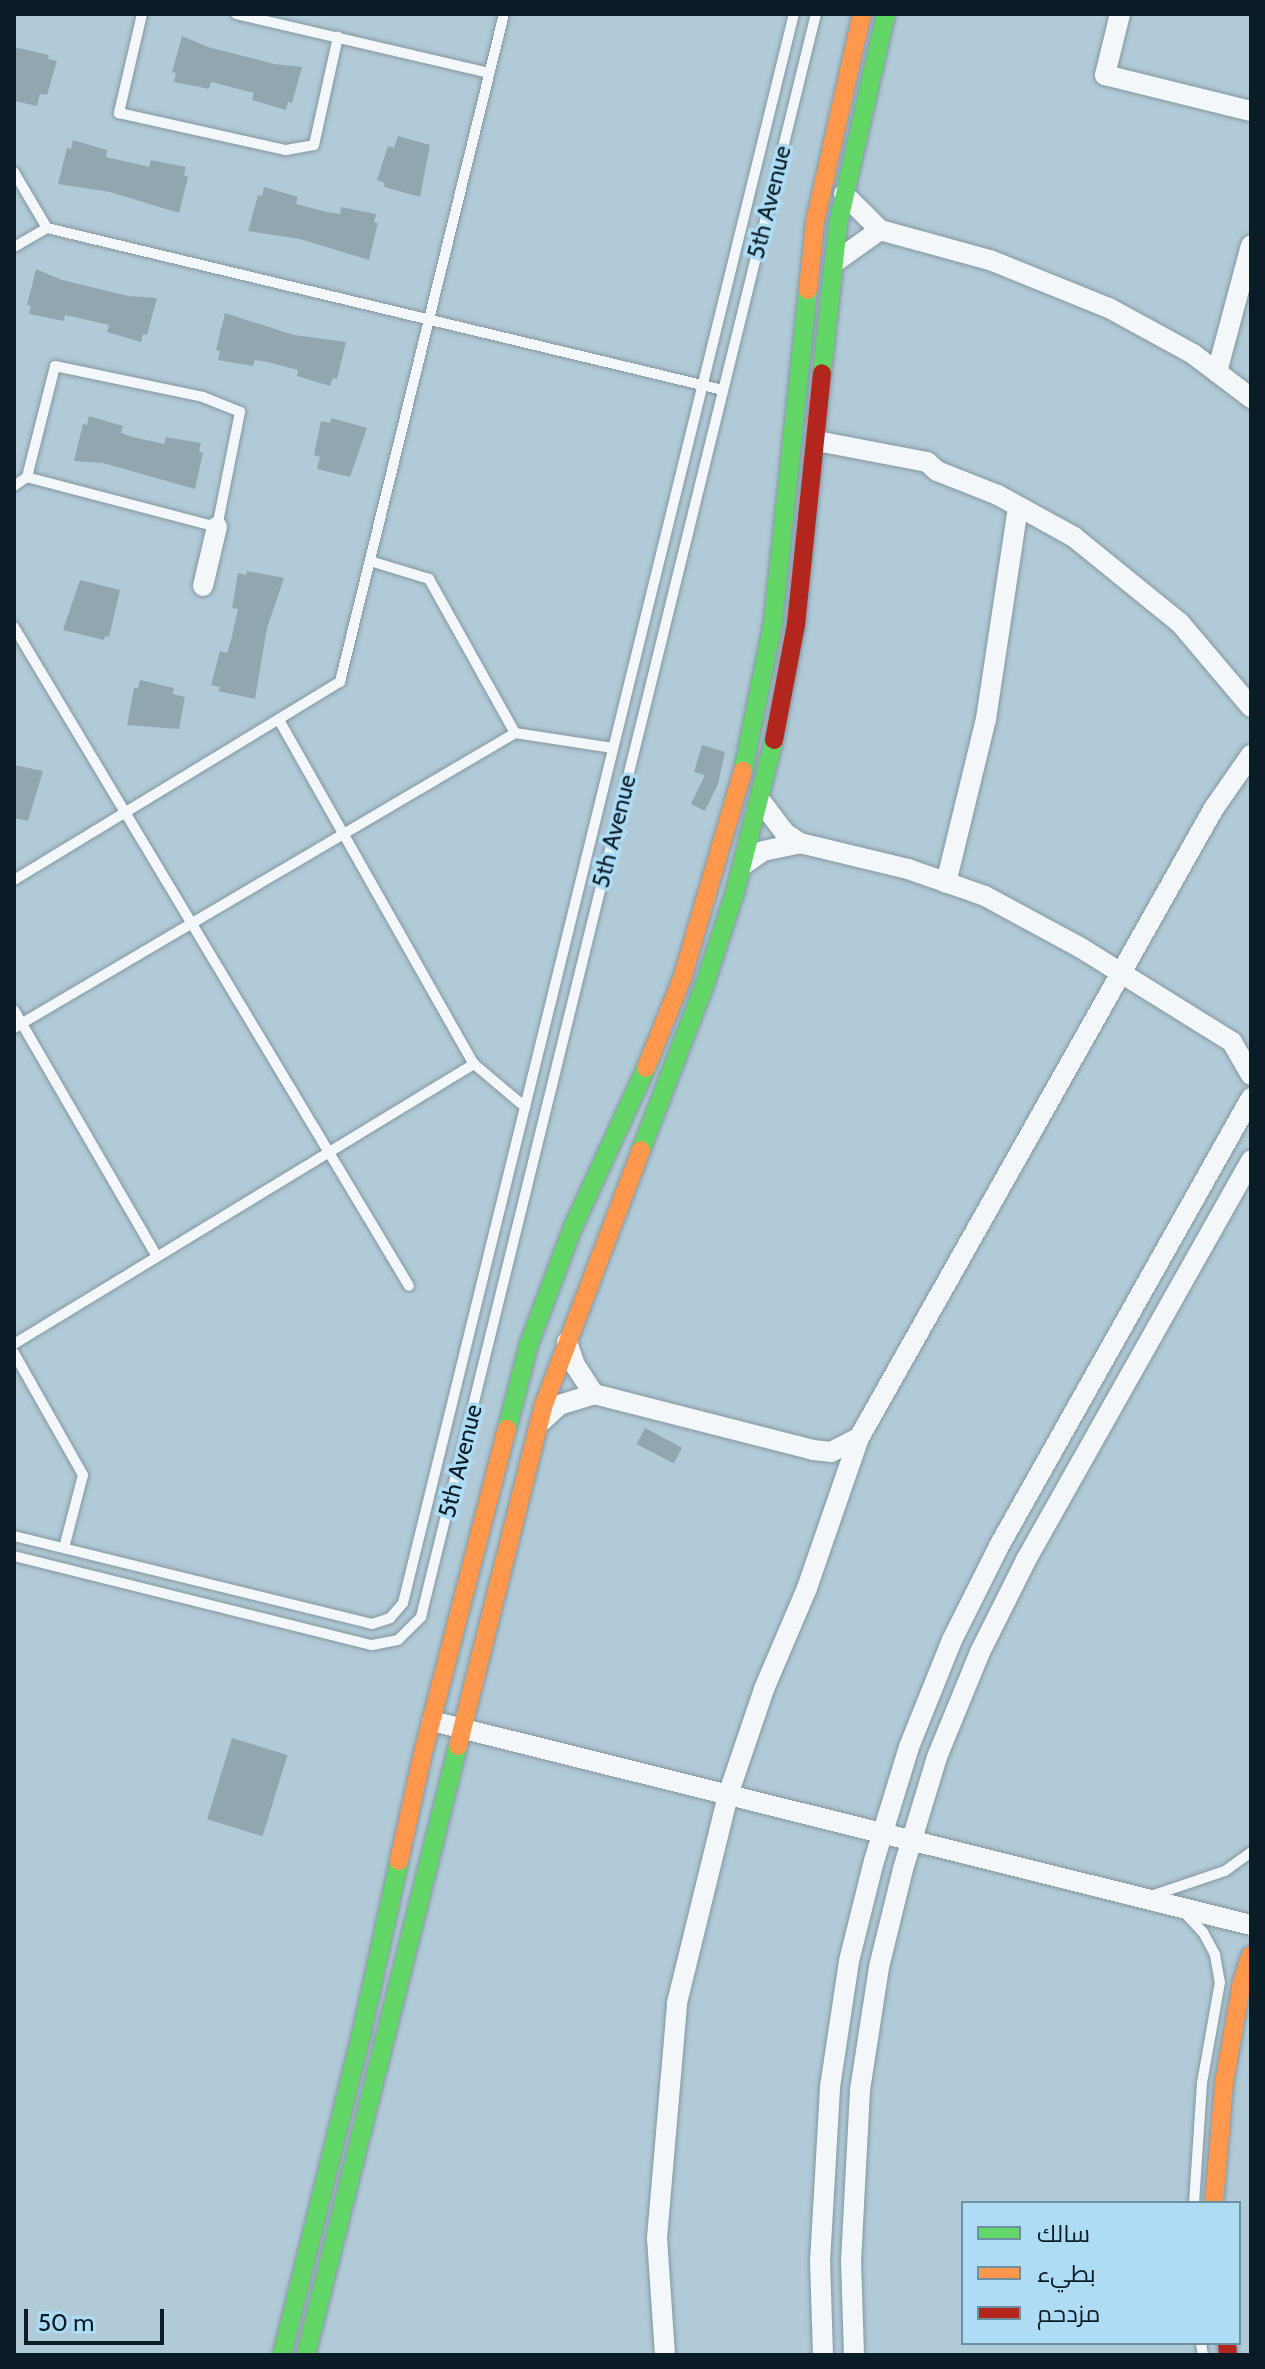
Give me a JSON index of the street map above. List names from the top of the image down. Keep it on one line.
{"streets":{"lane":["5th Avenue"]},"legend":["سالك","بطيء","مزدحم"],"scale_bar":"50 m"}
